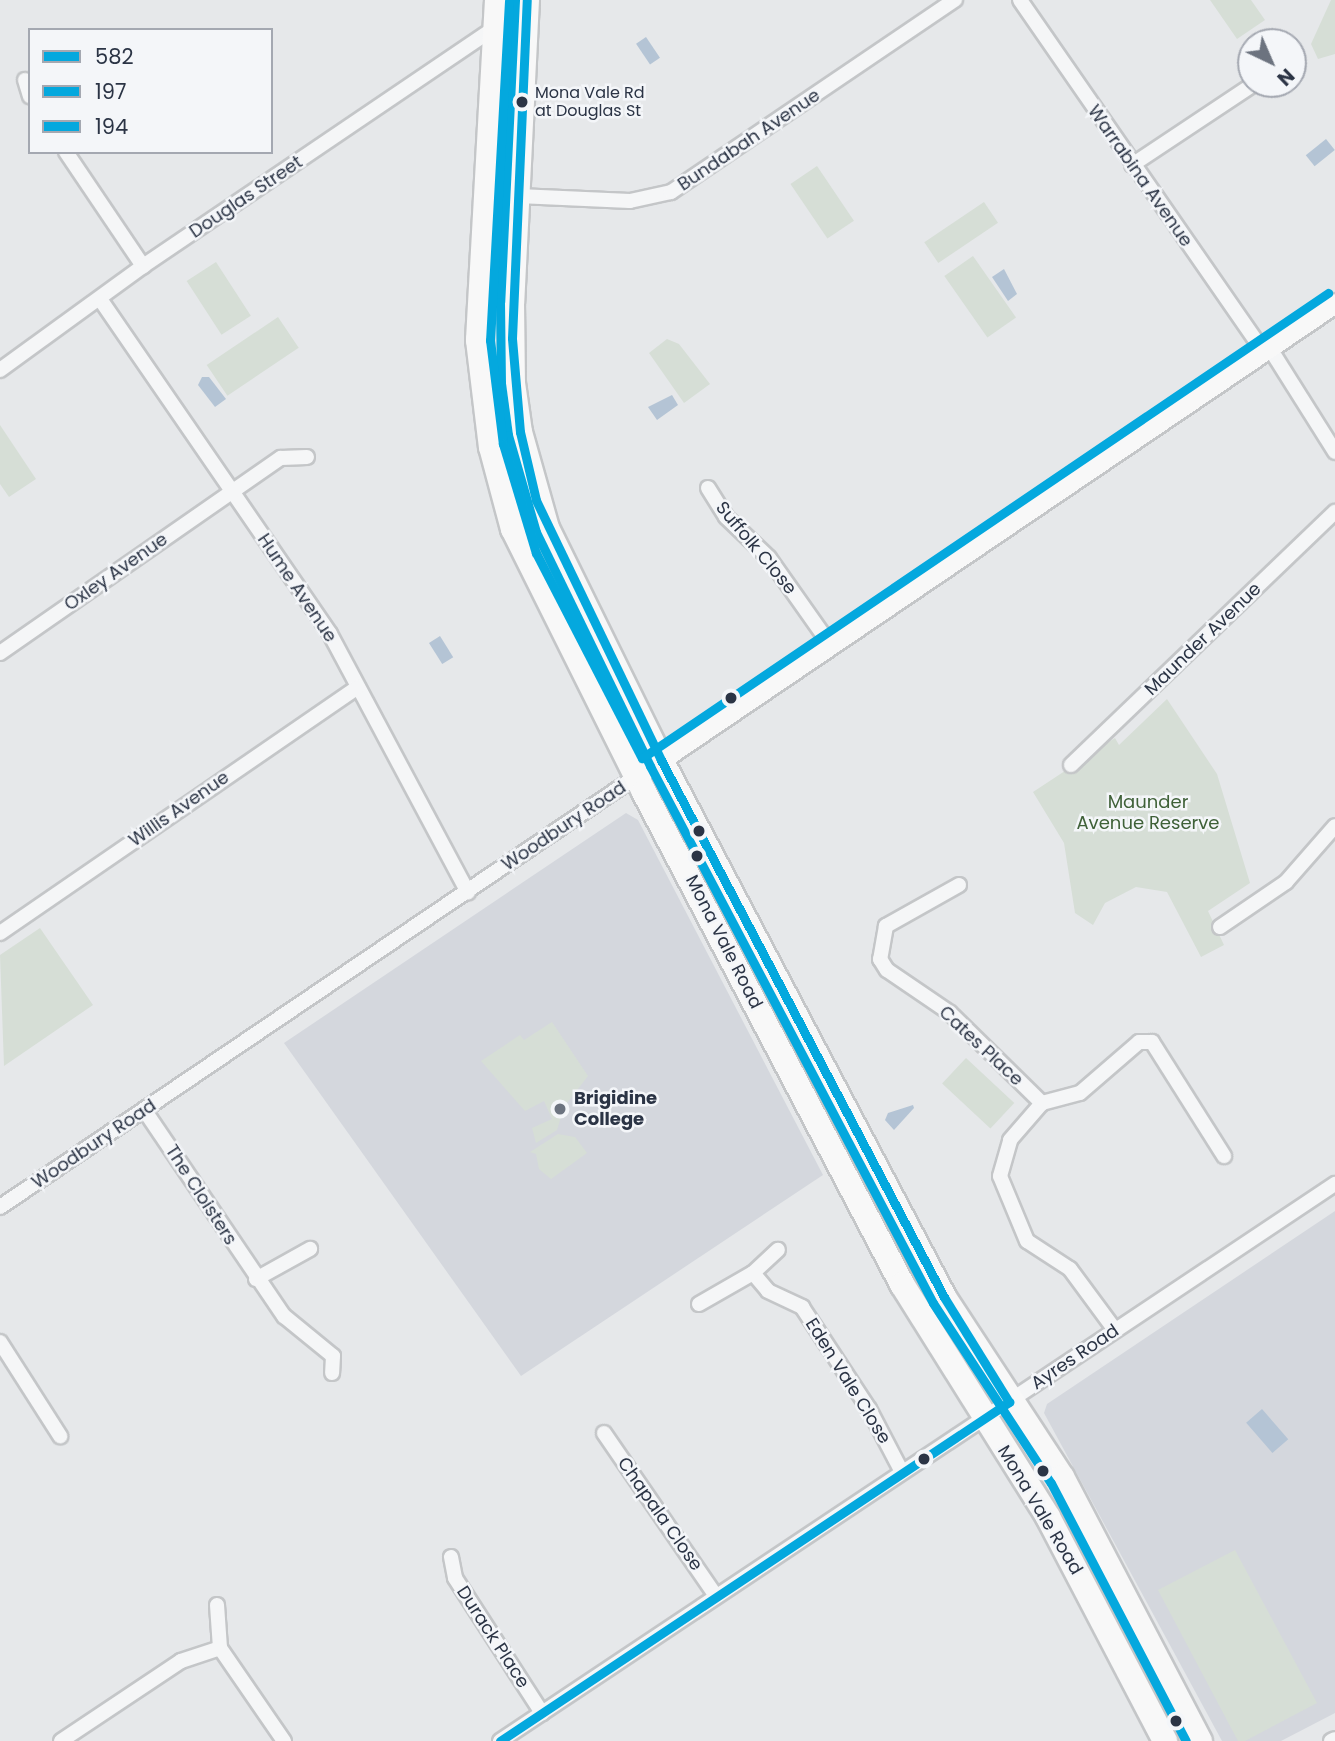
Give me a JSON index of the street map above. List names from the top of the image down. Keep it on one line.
{"streets":{"highway":["Mona Vale Road"],"street":["Bundabah Avenue","Warrabina Avenue","Douglas Street","Suffolk Close","Oxley Avenue","Hume Avenue","Maunder Avenue","Willis Avenue","Woodbury Road","Cates Place","The Cloisters","Ayres Road","Eden Vale Close","Chapala Close","Durack Place"]},"crossings":[["Bundabah Avenue","Mona Vale Road"],["Warrabina Avenue","Woodbury Road"],["Douglas Street","Hume Avenue"],["Douglas Street","Mona Vale Road"],["Suffolk Close","Woodbury Road"],["Oxley Avenue","Hume Avenue"],["Hume Avenue","Willis Avenue"],["Hume Avenue","Woodbury Road"],["Woodbury Road","Mona Vale Road"],["Woodbury Road","The Cloisters"],["Mona Vale Road","Ayres Road"],["Ayres Road","Eden Vale Close"],["Ayres Road","Chapala Close"],["Ayres Road","Durack Place"]],"parks":["Maunder Avenue Reserve"],"places":["Mona Vale Rd at Douglas St","Brigidine College"],"lines":["transit line 582","transit line 197","transit line 194"],"legend":["582","197","194"],"north":"bottom right"}
